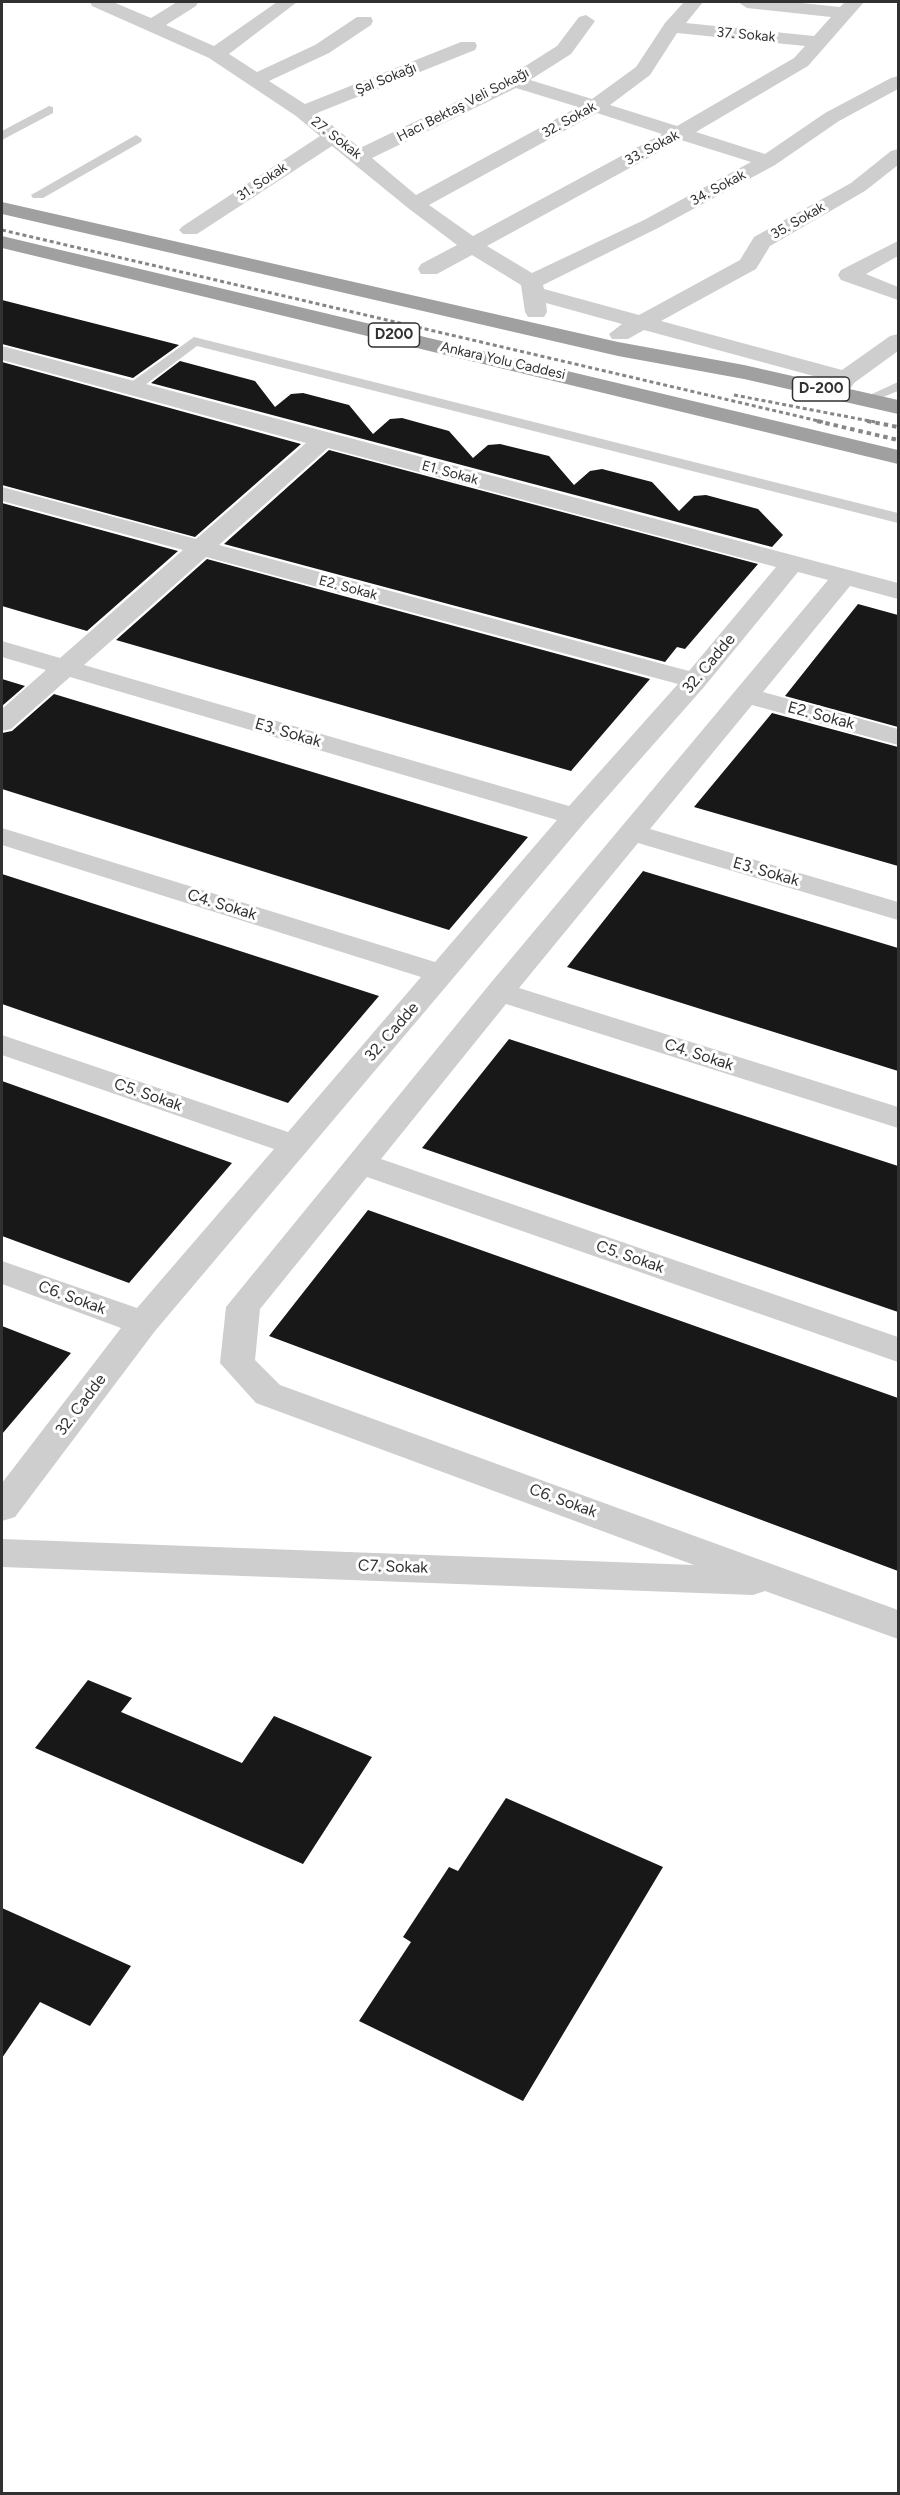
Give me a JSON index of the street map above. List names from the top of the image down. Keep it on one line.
{"streets":{"highway":["D200","Ankara Yolu Caddesi","D-200"],"street":["37. Sokak","Şal Sokağı","Hacı Bektaş Veli Sokağı","32. Sokak","27. Sokak","33. Sokak","31. Sokak","34. Sokak","35. Sokak","E1. Sokak","E2. Sokak","32. Cadde","E3. Sokak","C4. Sokak","C5. Sokak","C6. Sokak","C7. Sokak"]},"crossings":[["37. Sokak","32. Sokak"],["37. Sokak","33. Sokak"],["Şal Sokağı","27. Sokak"],["Hacı Bektaş Veli Sokağı","27. Sokak"],["32. Sokak","27. Sokak"],["27. Sokak","33. Sokak"],["27. Sokak","31. Sokak"],["27. Sokak","34. Sokak"],["27. Sokak","35. Sokak"],["27. Sokak","D-200"],["D200","D-200"],["E1. Sokak","32. Cadde"],["E2. Sokak","32. Cadde"],["32. Cadde","E3. Sokak"],["32. Cadde","C4. Sokak"],["32. Cadde","C5. Sokak"],["32. Cadde","C6. Sokak"],["C5. Sokak","C6. Sokak"],["C6. Sokak","C7. Sokak"]]}
